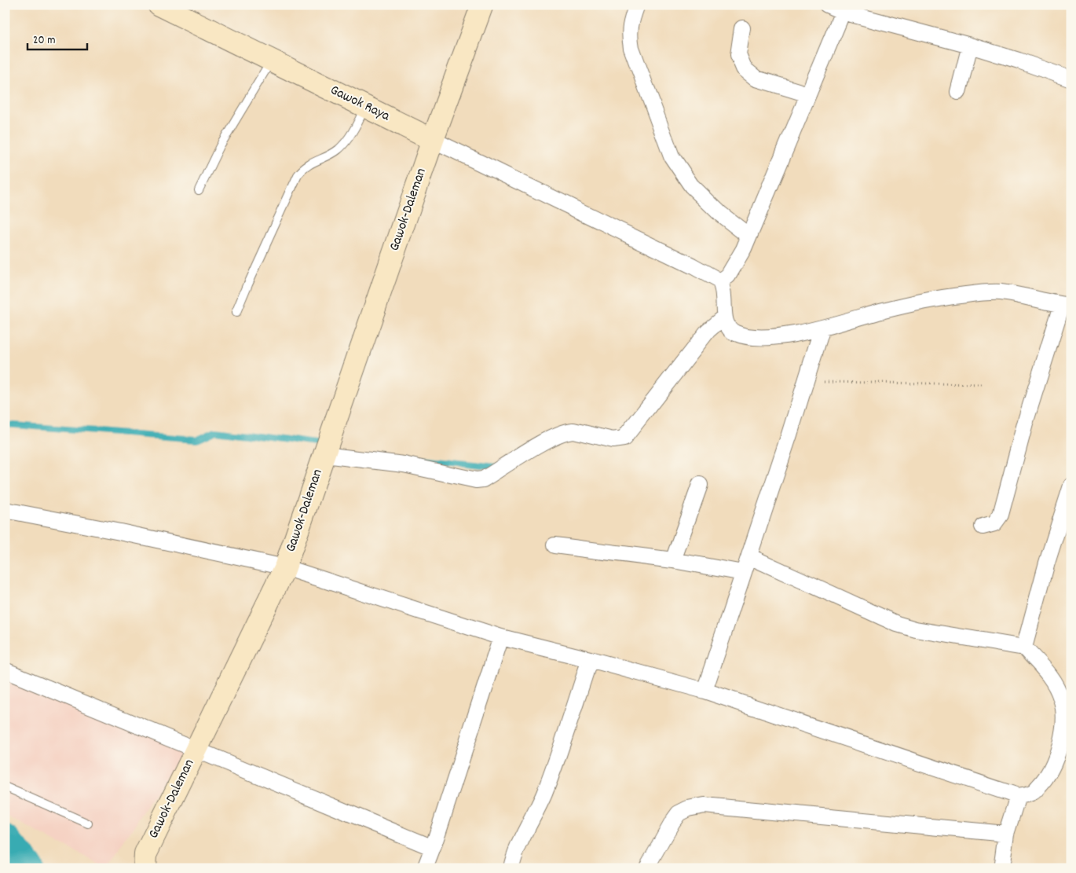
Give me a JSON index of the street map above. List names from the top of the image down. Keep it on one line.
{"streets":{"street":["Gawok Raya","Gawok-Daleman"]},"crossings":[["Gawok Raya","Gawok-Daleman"]],"scale_bar":"20 m"}
